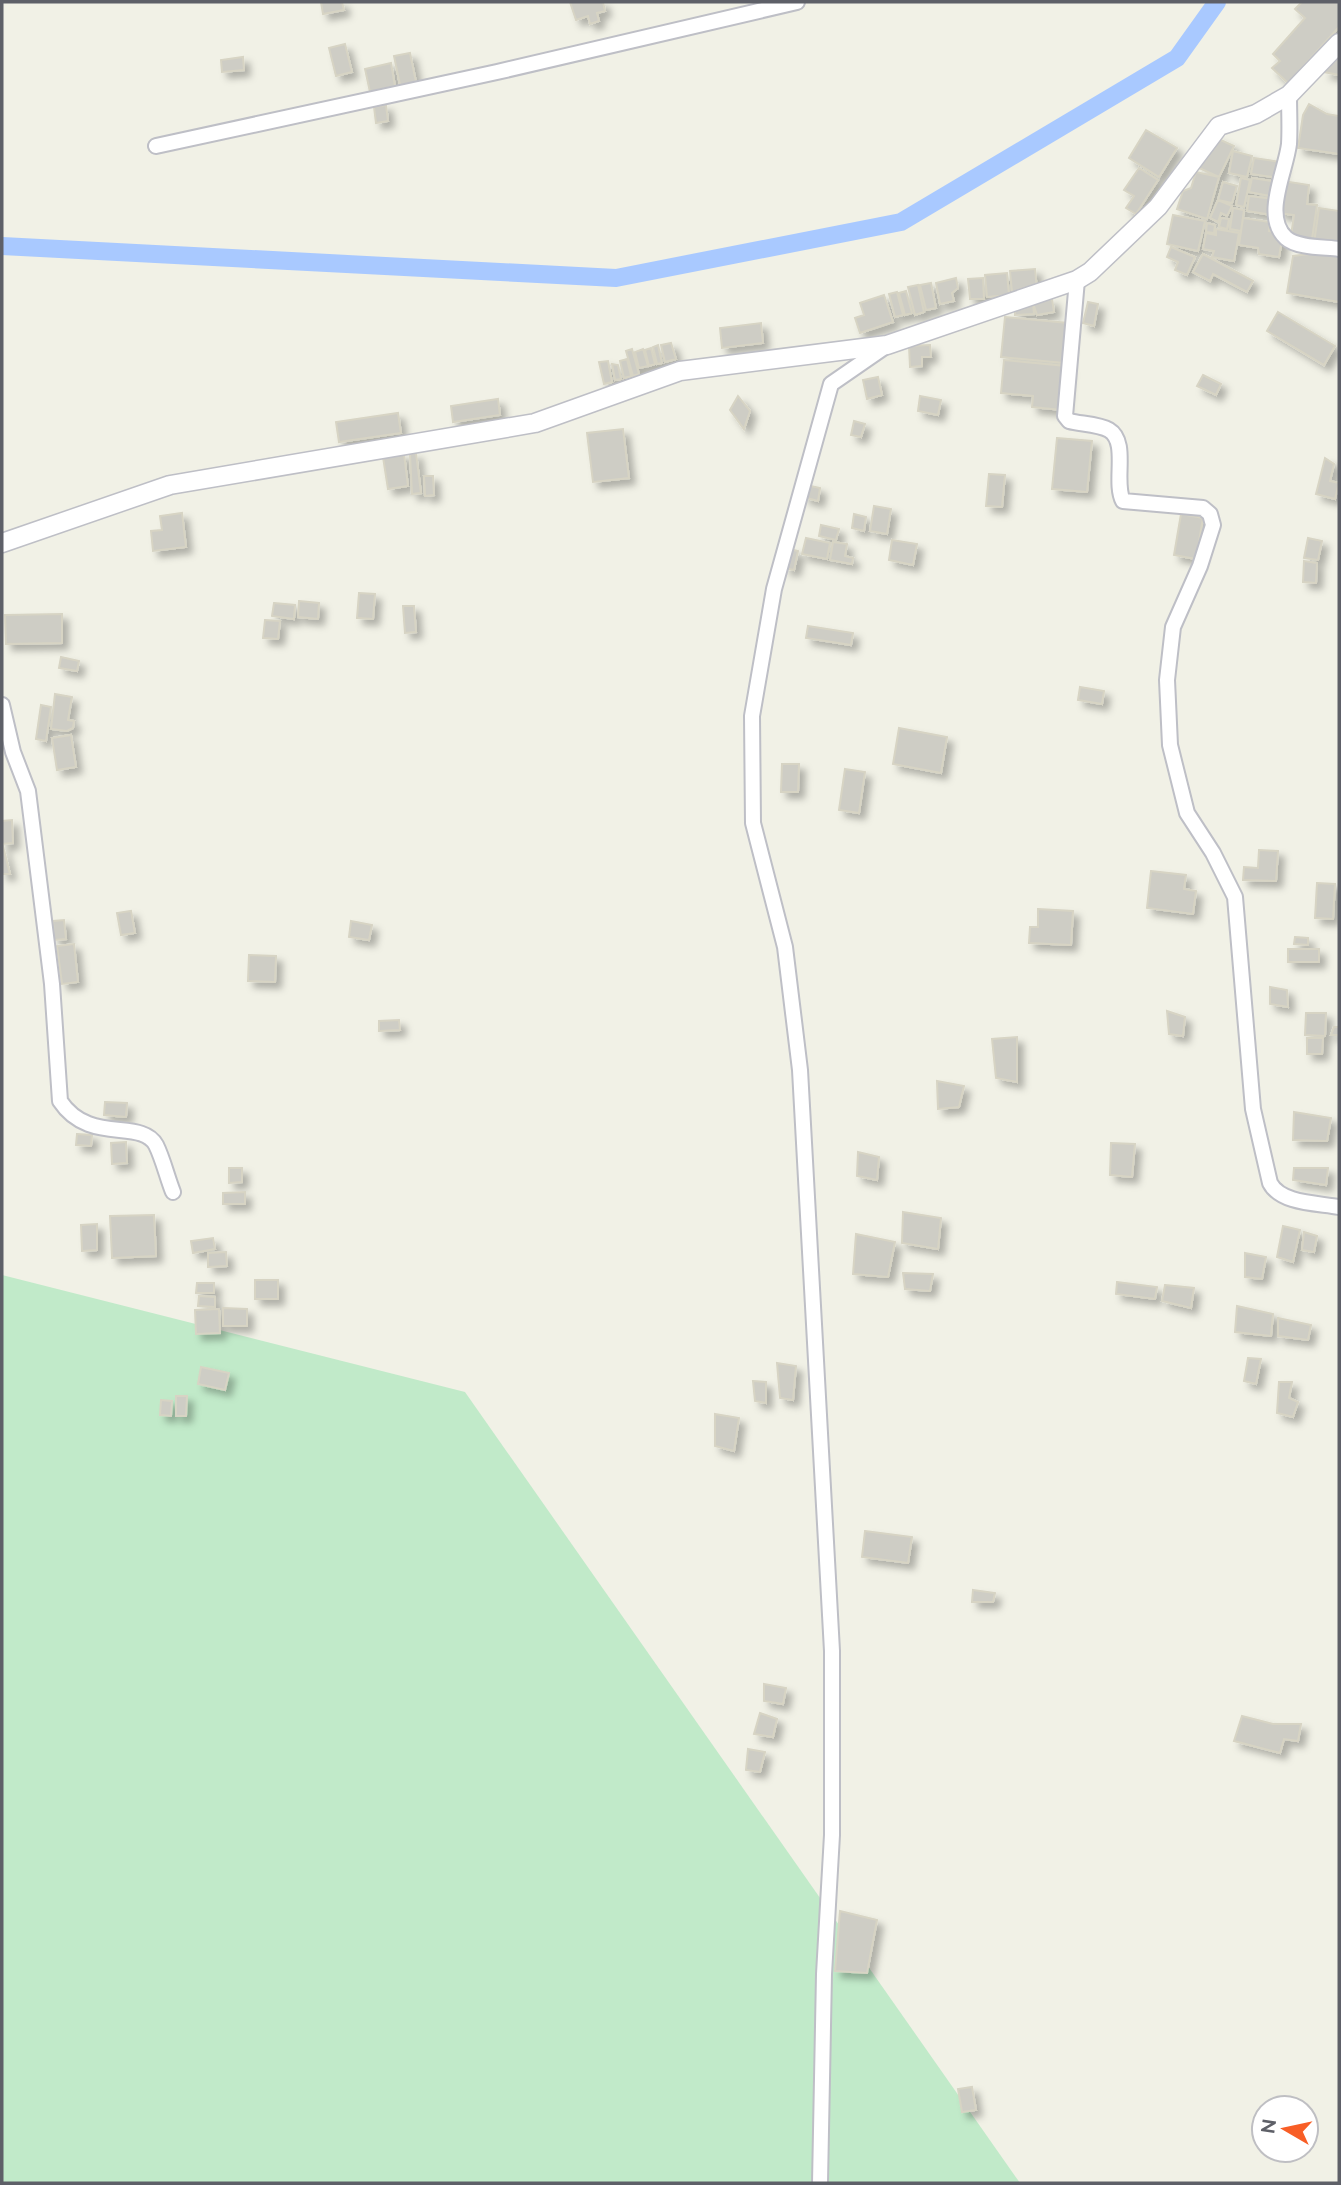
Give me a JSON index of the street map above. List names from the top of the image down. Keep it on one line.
{"north":"left"}
